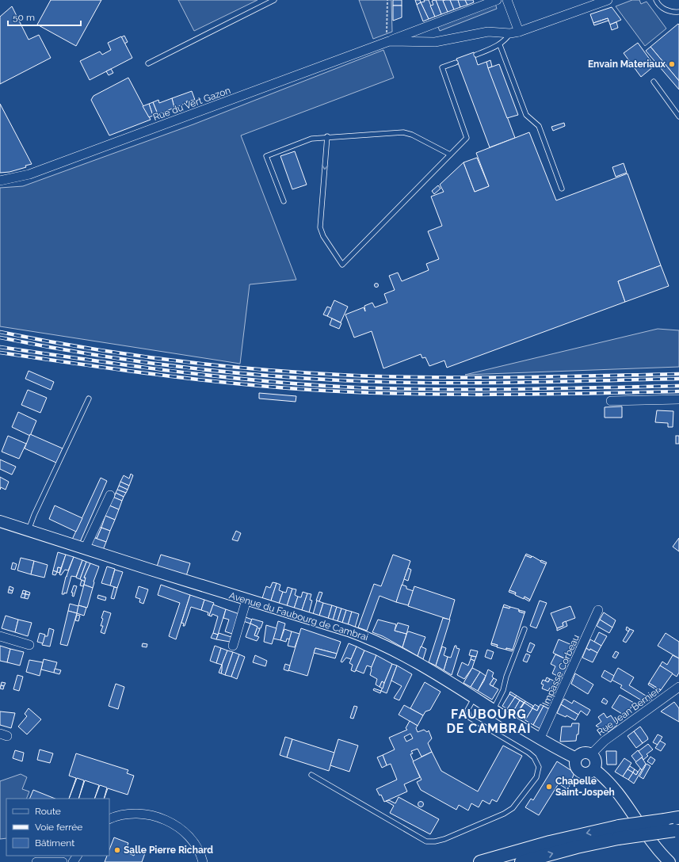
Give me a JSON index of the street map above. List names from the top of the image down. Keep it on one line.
{"streets":{"street":["Rue du Vert Gazon","Avenue du Faubourg de Cambrai","Impasse Corbeau","Rue Jean Bernier"]},"crossings":[["Avenue du Faubourg de Cambrai","Impasse Corbeau"],["Avenue du Faubourg de Cambrai","Rue Jean Bernier"]],"districts":["FAUBOURG DE CAMBRAI"],"places":["Envain Materiaux","Chapelle Saint-Jospeh","Salle Pierre Richard"],"legend":["Route","Voie ferrée","Bâtiment"],"scale_bar":"50 m"}
